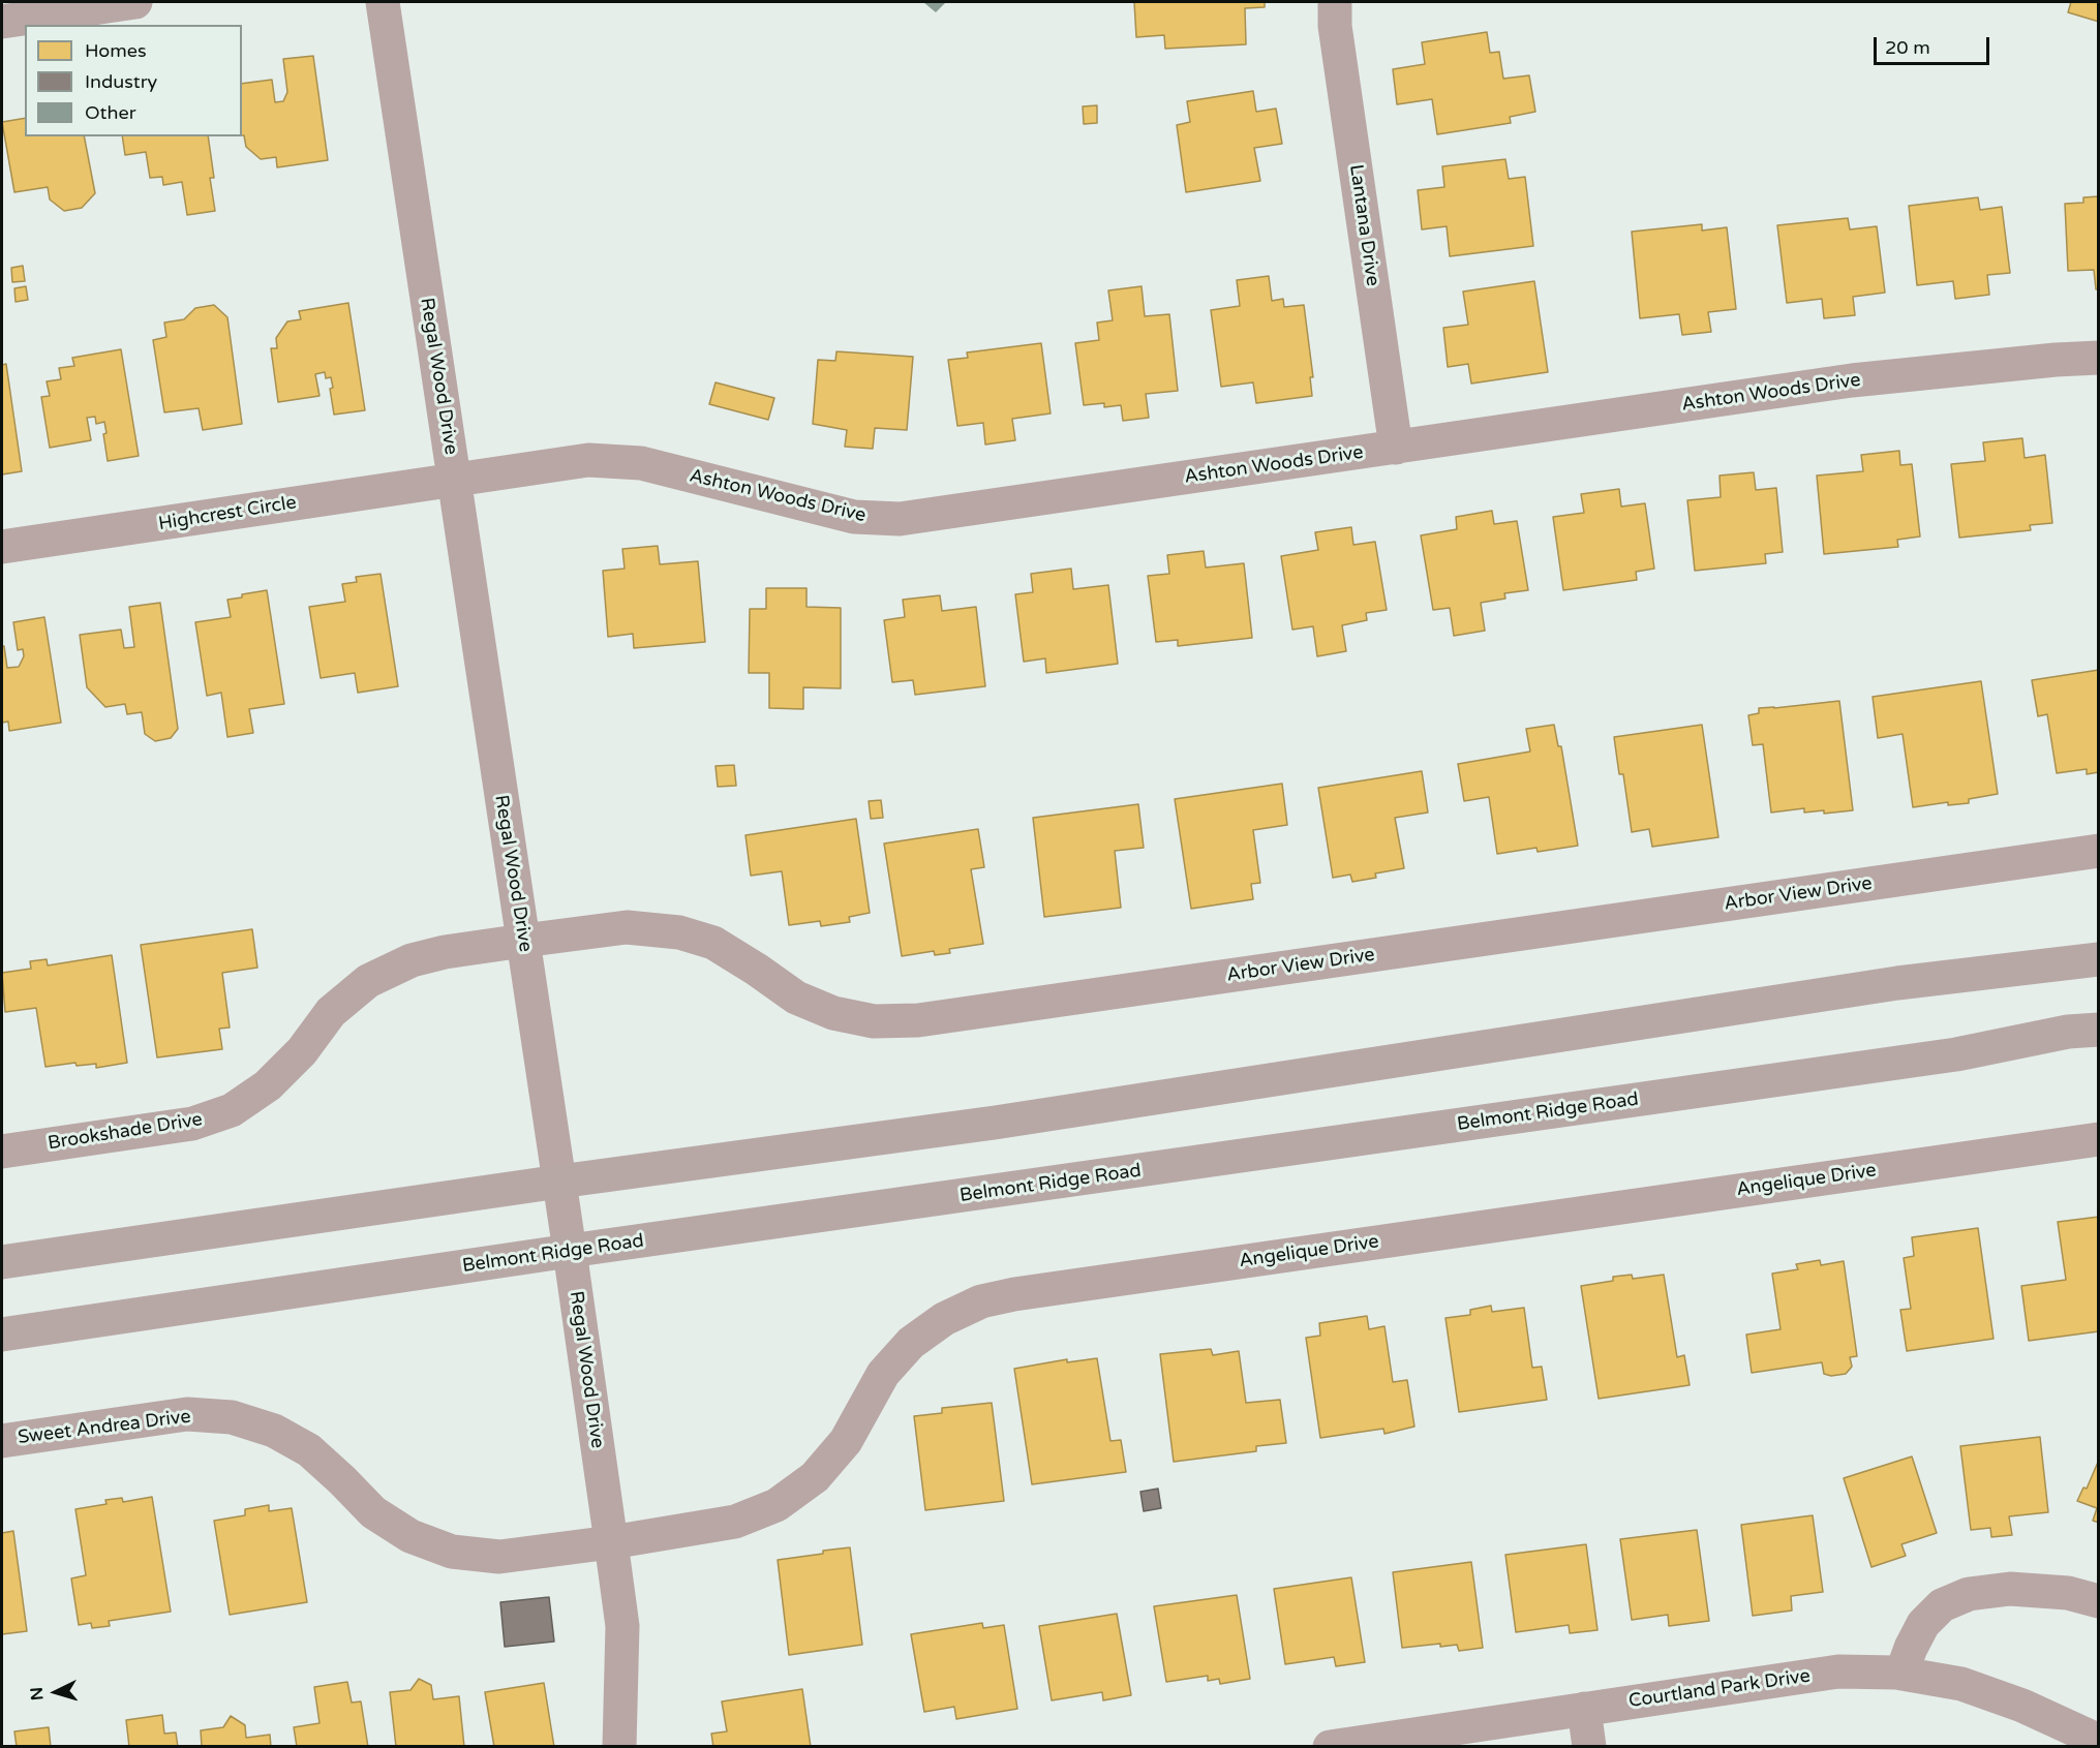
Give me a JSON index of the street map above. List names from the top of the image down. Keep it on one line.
{"streets":{"main road":["Belmont Ridge Road"],"street":["Lantana Drive","Regal Wood Drive","Ashton Woods Drive","Highcrest Circle","Arbor View Drive","Brookshade Drive","Angelique Drive","Sweet Andrea Drive","Courtland Park Drive"]},"crossings":[["Lantana Drive","Ashton Woods Drive"],["Regal Wood Drive","Ashton Woods Drive"],["Regal Wood Drive","Highcrest Circle"],["Regal Wood Drive","Arbor View Drive"],["Regal Wood Drive","Belmont Ridge Road"],["Regal Wood Drive","Brookshade Drive"],["Regal Wood Drive","Angelique Drive"],["Regal Wood Drive","Sweet Andrea Drive"],["Ashton Woods Drive","Highcrest Circle"],["Arbor View Drive","Brookshade Drive"],["Angelique Drive","Sweet Andrea Drive"]],"legend":["Homes","Industry","Other"],"scale_bar":"20 m","north":"left"}
